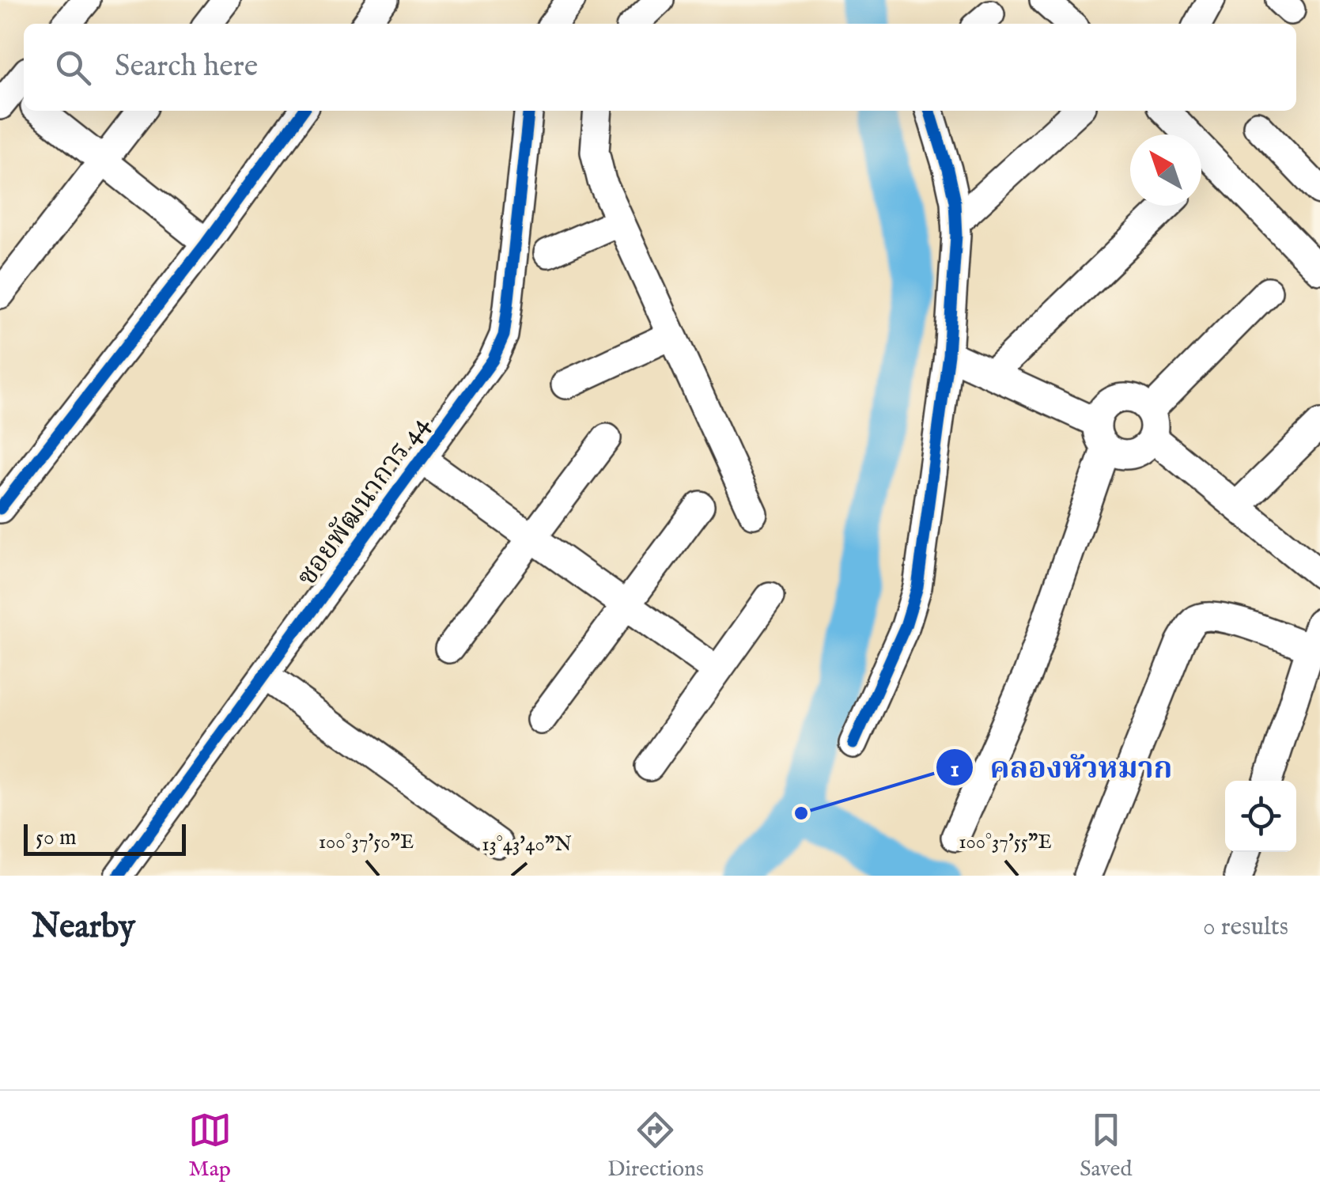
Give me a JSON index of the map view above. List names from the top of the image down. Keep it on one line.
{"streets":{"street":["ซอยพัฒนาการ 44"]},"places":["คลองหัวหมาก"],"scale_bar":"50 m","north":"top left","page":{"search":"Search here","scale":"50 m","heading":["Nearby","0 results"],"nav":["Map","Directions","Saved"]},"coordinates":["100°37'50\"E","100°37'55\"E","13°43'40\"N"]}
